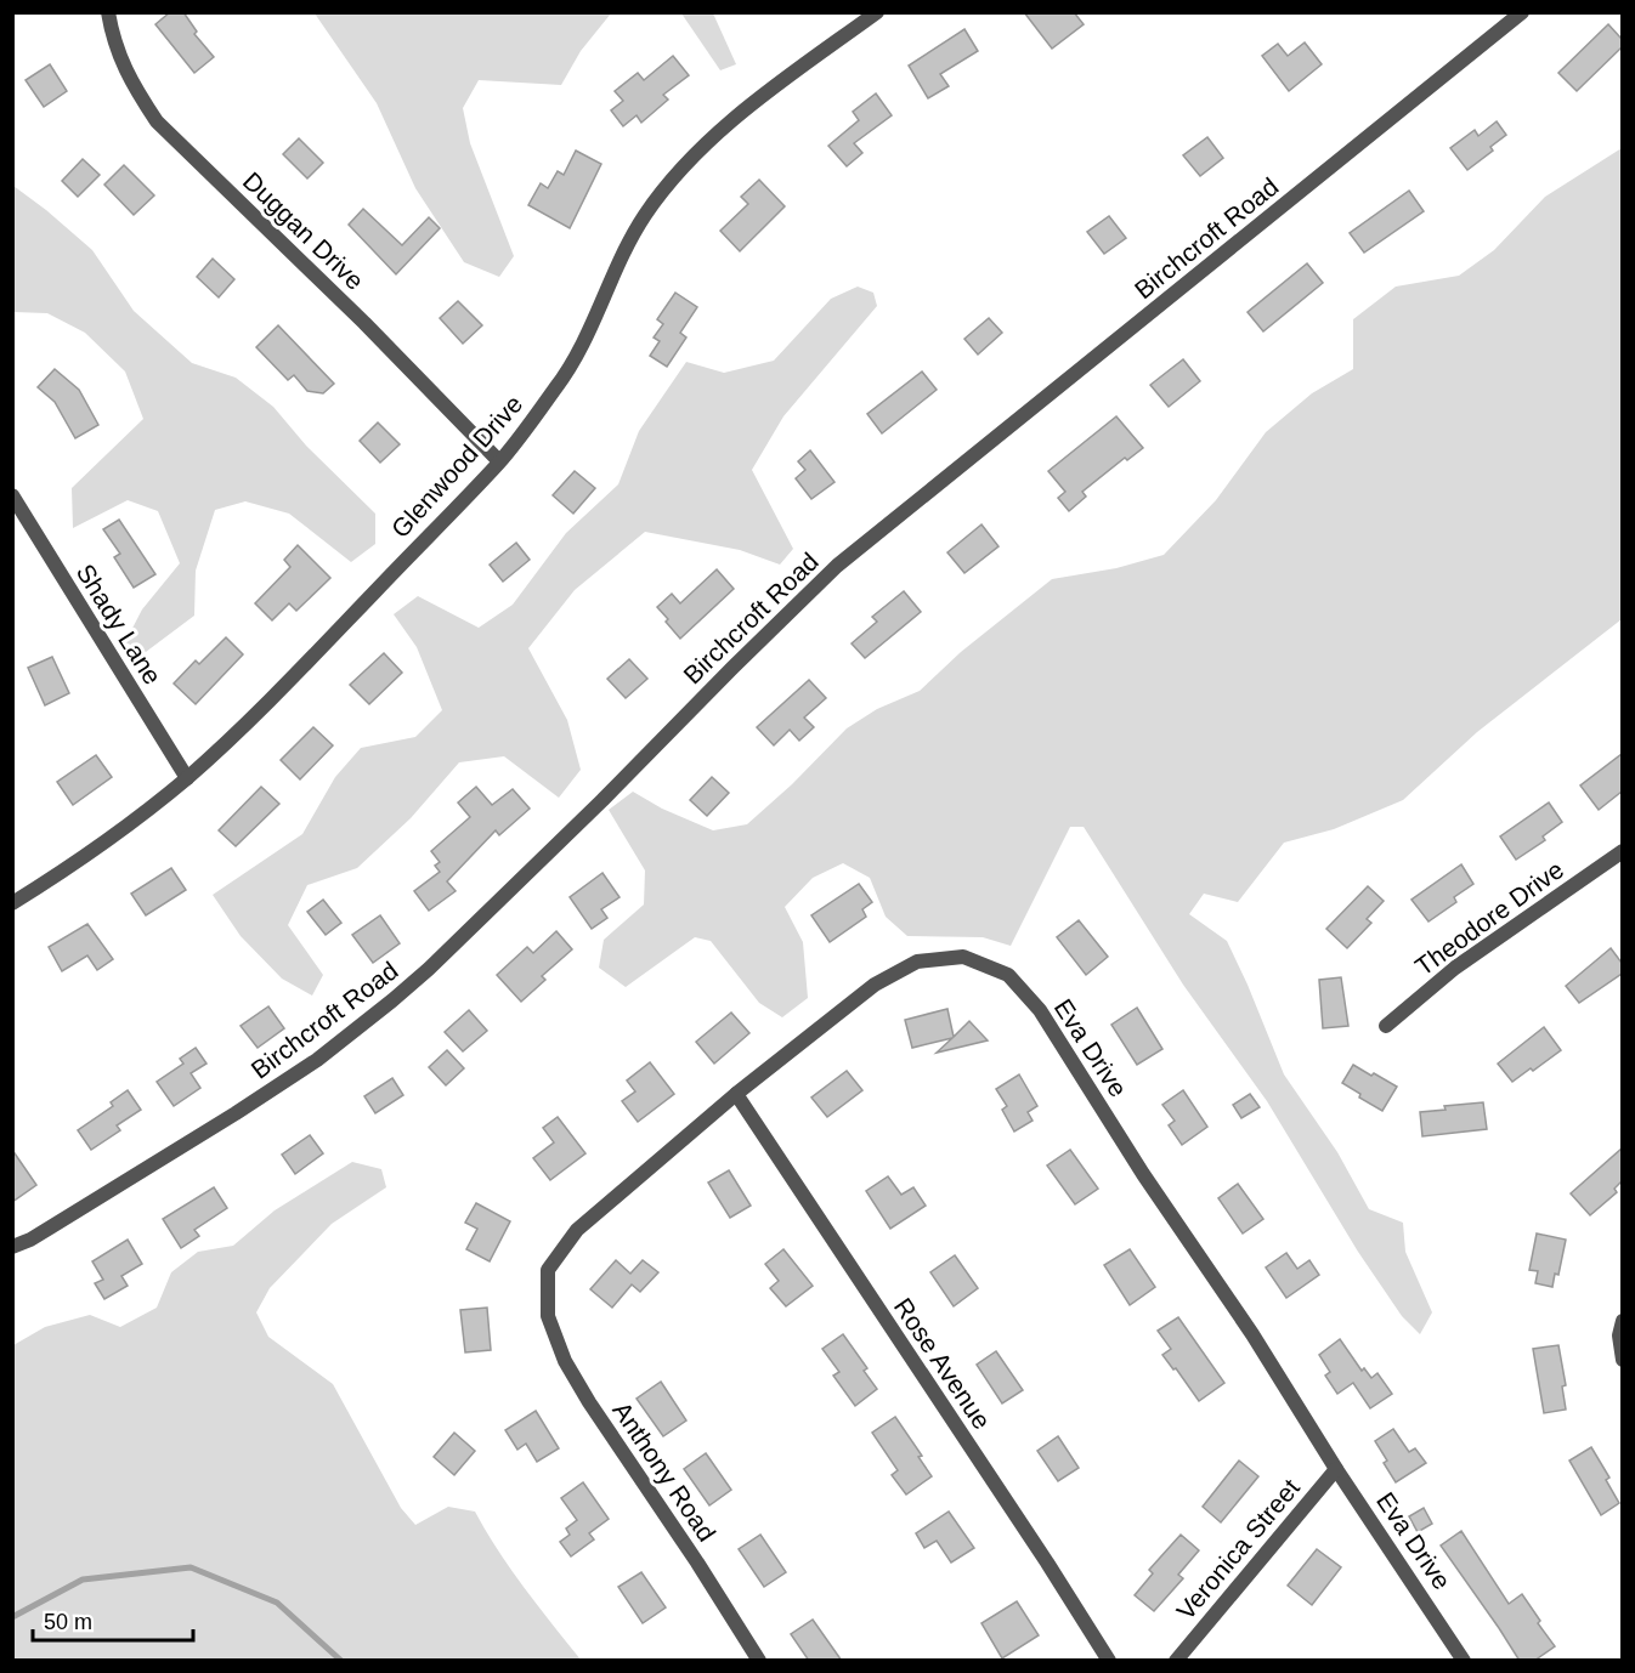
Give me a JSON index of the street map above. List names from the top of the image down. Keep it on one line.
{"streets":{"street":["Duggan Drive","Birchcroft Road","Glenwood Drive","Shady Lane","Theodore Drive","Eva Drive","Rose Avenue","Anthony Road","Veronica Street"]},"crossings":[["Duggan Drive","Glenwood Drive"],["Glenwood Drive","Shady Lane"],["Eva Drive","Rose Avenue"],["Eva Drive","Anthony Road"],["Eva Drive","Veronica Street"]],"scale_bar":"50 m"}
